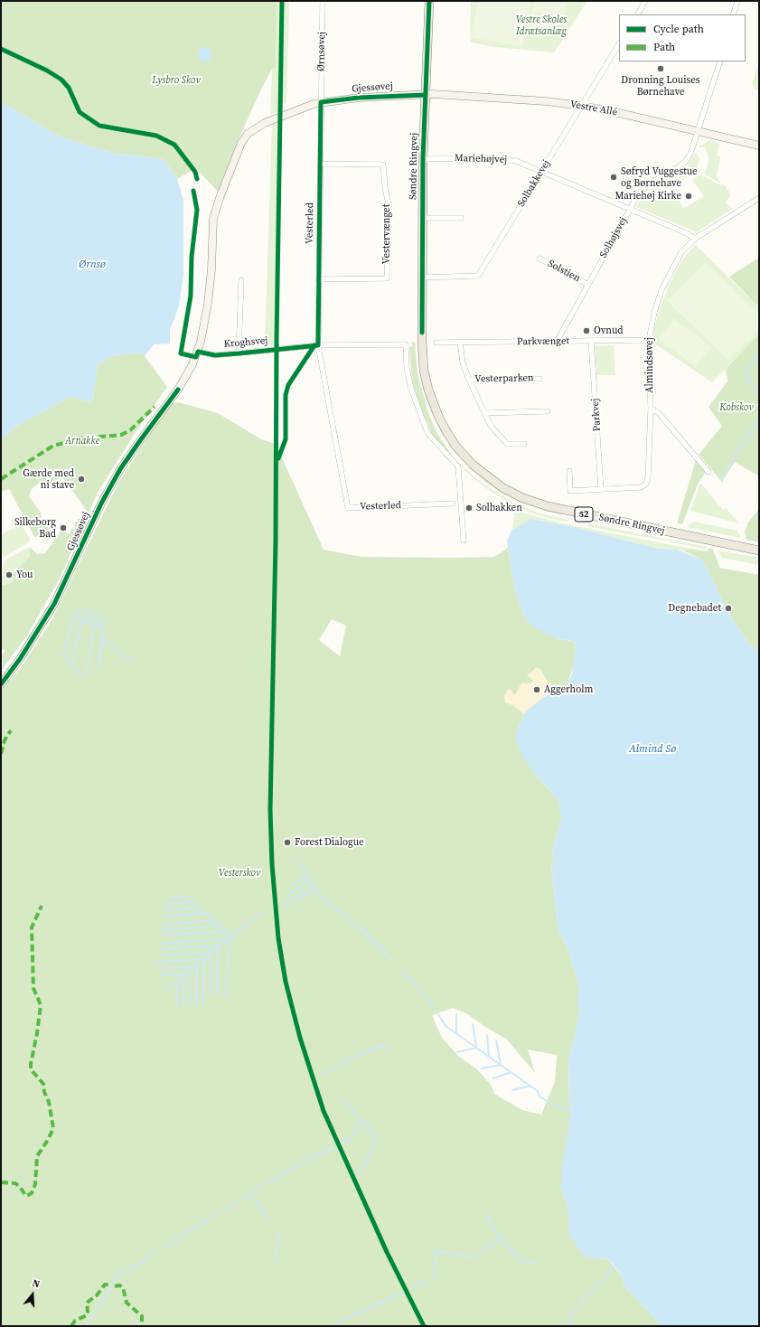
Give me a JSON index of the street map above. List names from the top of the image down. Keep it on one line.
{"streets":{"main road":["Søndre Ringvej","52"],"street":["Ørnsøvej","Gjessøvej","Vestre Allé","Mariehøjvej","Solbakkevej","Vesterled","Vestervænget","Solhøjsvej","Solstien","Parkvænget","Kroghsvej","Almindsøvej","Vesterparken","Parkvej"]},"crossings":[["Ørnsøvej","Gjessøvej"],["Ørnsøvej","Vesterled"],["Gjessøvej","Vestre Allé"],["Gjessøvej","Søndre Ringvej"],["Gjessøvej","Vesterled"],["Gjessøvej","Kroghsvej"],["Vestre Allé","Søndre Ringvej"],["Vestre Allé","Solbakkevej"],["Vestre Allé","Solhøjsvej"],["Mariehøjvej","Søndre Ringvej"],["Mariehøjvej","Solbakkevej"],["Mariehøjvej","Solhøjsvej"],["Mariehøjvej","Almindsøvej"],["Søndre Ringvej","Solbakkevej"],["Vesterled","Vestervænget"],["Vesterled","Kroghsvej"],["Solhøjsvej","Solstien"],["Solhøjsvej","Parkvænget"],["Parkvænget","Almindsøvej"],["Parkvænget","Vesterparken"],["Parkvænget","Parkvej"],["Almindsøvej","Parkvej"]],"water":["Ørnsø","Almind Sø"],"parks":["Vestre Skoles Idrætsanlæg","Lysbro Skov","Kobskov","Arnakke","Vesterskov"],"places":["Dronning Louises Børnehave","Søfryd Vuggestue og Børnehave","Mariehøj Kirke","Ovnud","Gærde med ni stave","Solbakken","Silkeborg Bad","You","Degnebadet","Aggerholm","Forest Dialogue"],"legend":["Cycle path","Path"],"north":"top"}
